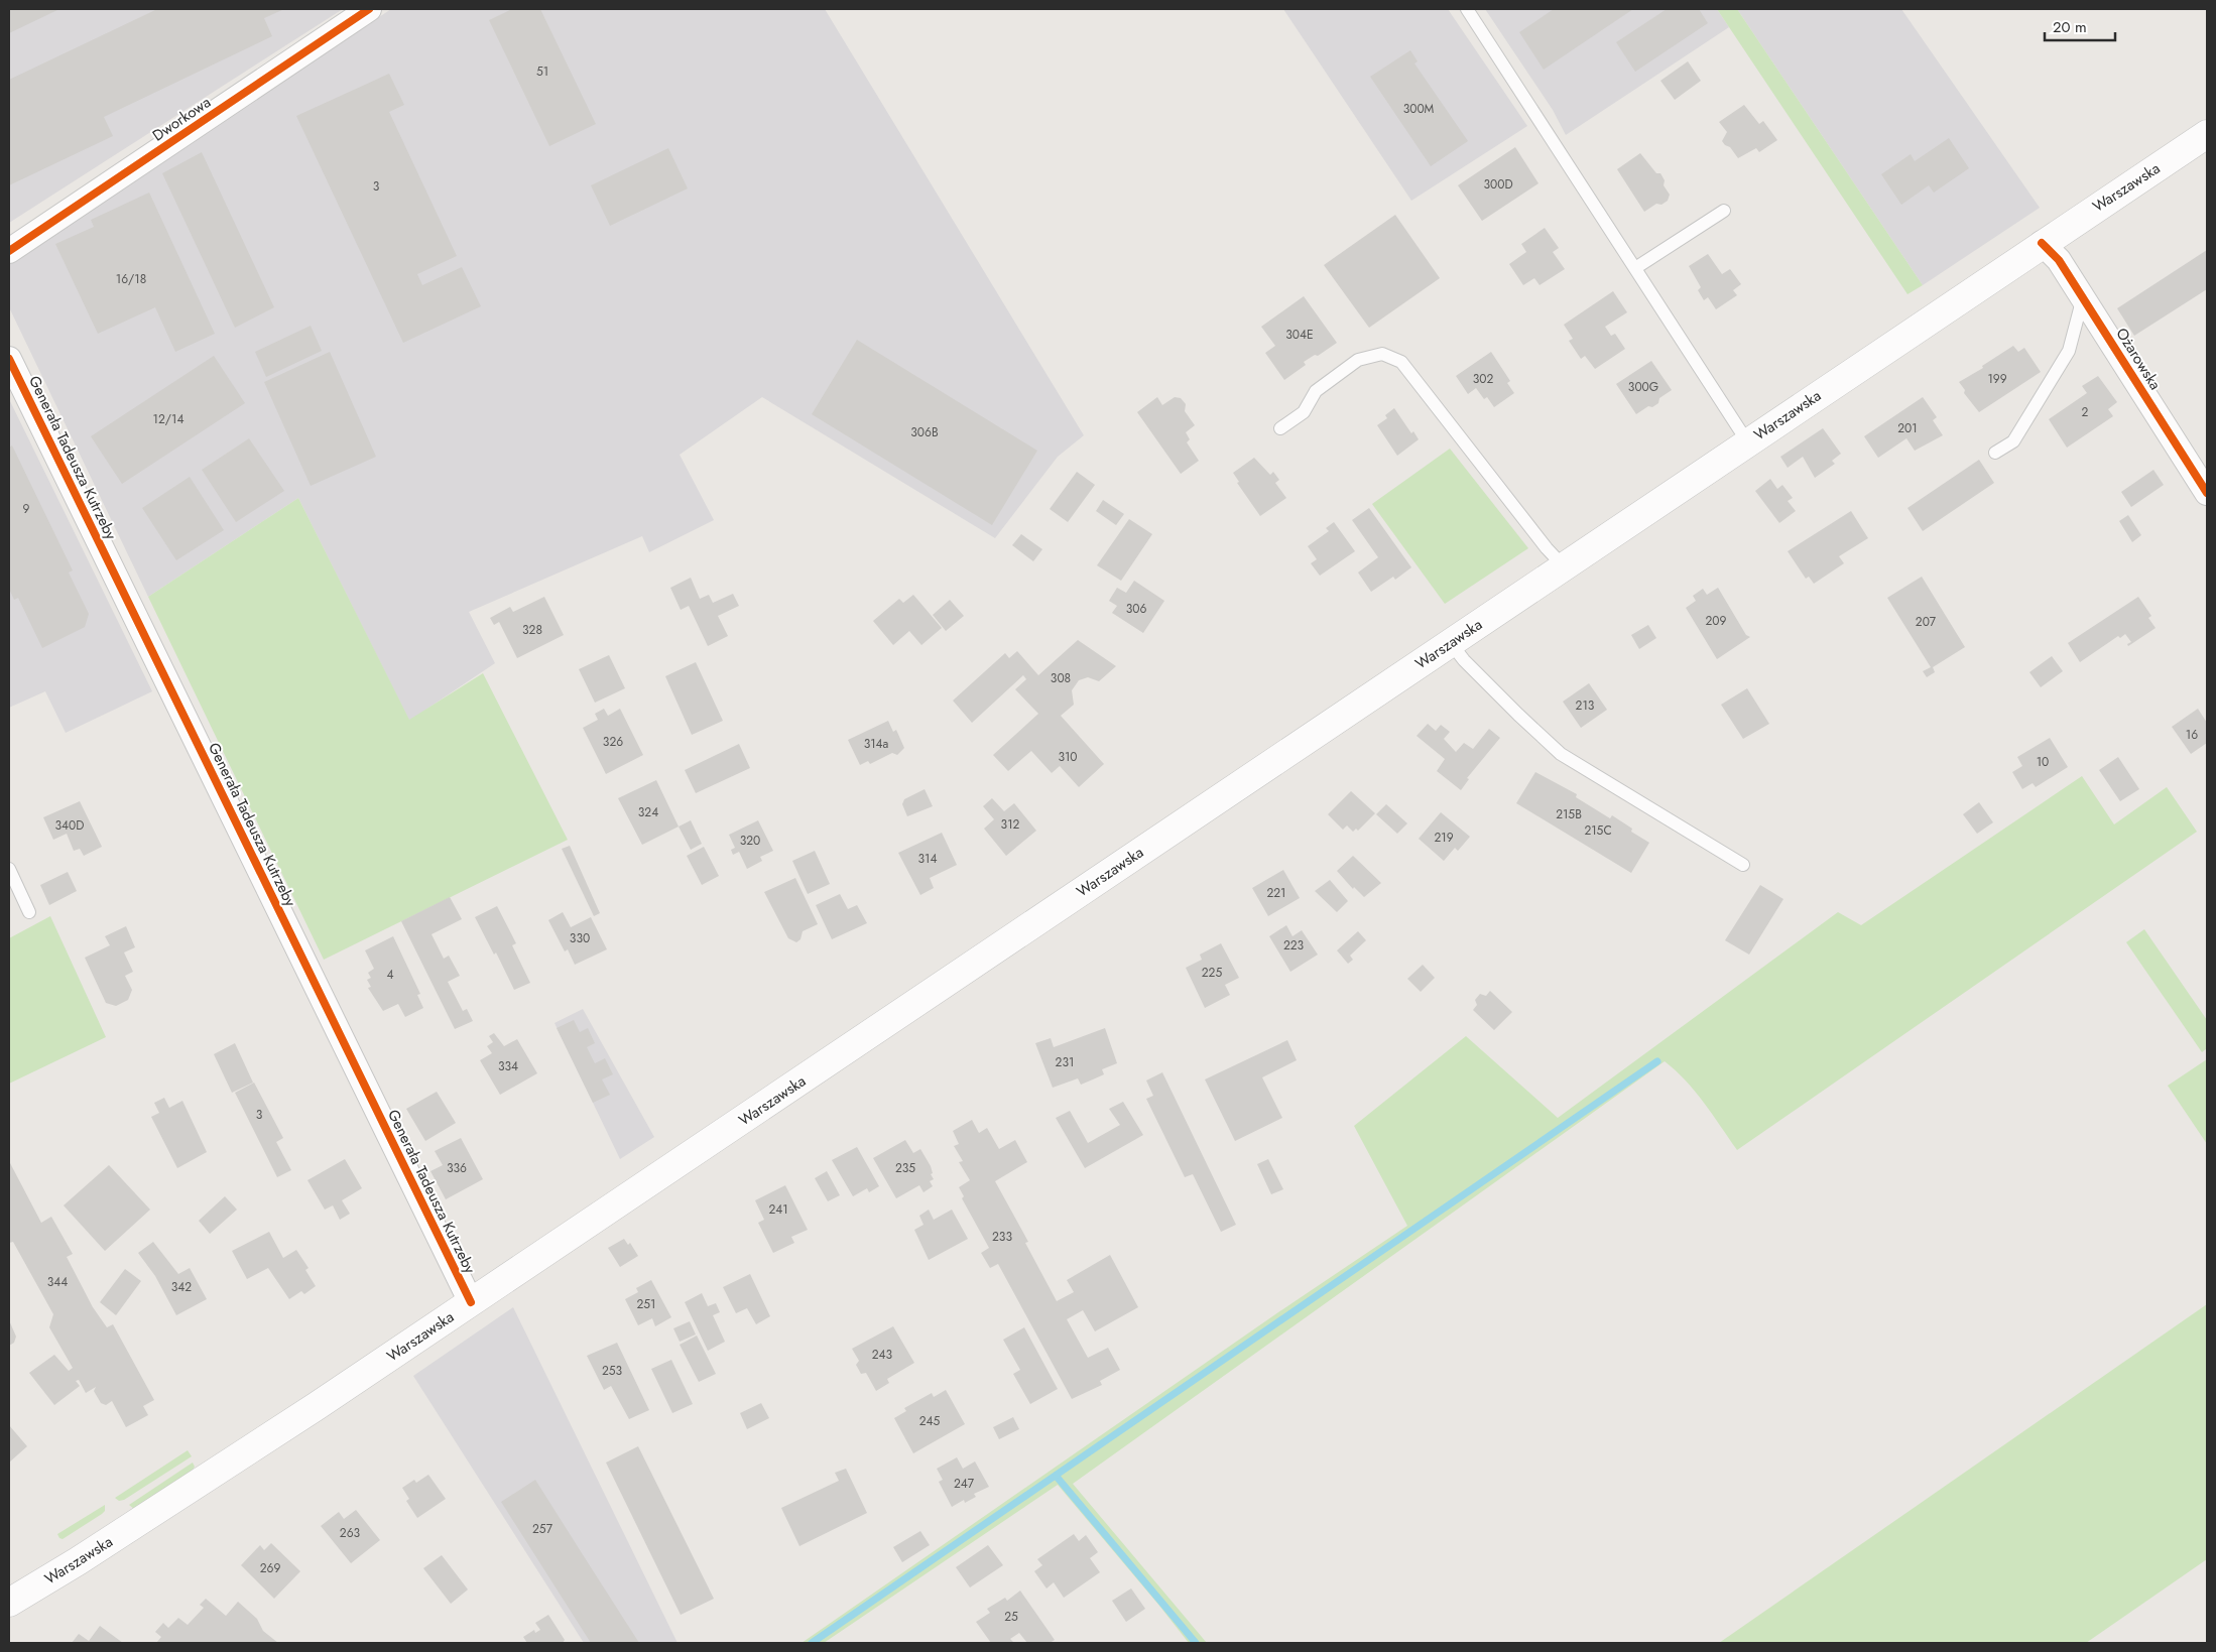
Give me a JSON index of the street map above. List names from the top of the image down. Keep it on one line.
{"streets":{"main road":["Warszawska"],"street":["Dworkowa","Ożarowska","Generała Tadeusza Kutrzeby"]},"crossings":[["Warszawska","Ożarowska"],["Warszawska","Generała Tadeusza Kutrzeby"]],"house_numbers":["51","300M","300D","3","16/18","304E","302","199","300G","2","12/14","201","306B","9","306","209","207","328","308","213","16","326","314a","310","10","324","215B","312","340D","215C","219","320","314","221","330","223","225","4","231","334","3","336","235","241","233","344","342","251","243","253","245","247","257","263","269","25"],"scale_bar":"20 m"}
